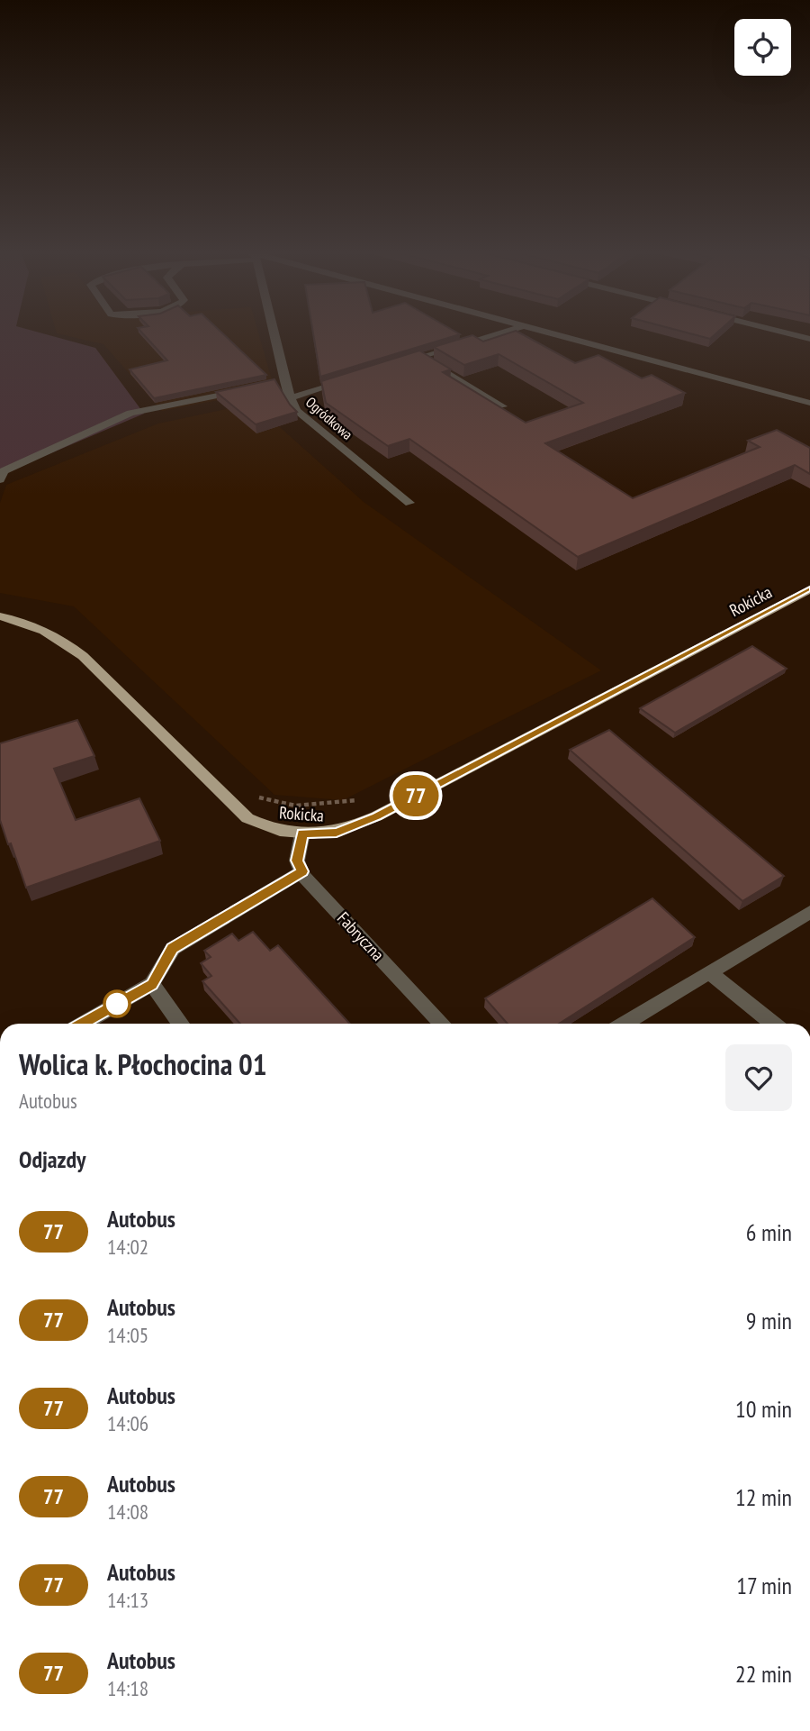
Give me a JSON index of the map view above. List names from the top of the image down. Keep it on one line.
{"streets":{"main road":["Rokicka"],"street":["Ogródkowa","Fabryczna"]},"lines":["bus line 77"],"page":{"on_map":"77","heading":[["Wolica k. Płochocina 01","Autobus"],"Odjazdy"],"list":[{"mark":"77","name":"Autobus","note":"14:02","value":"6 min"},{"mark":"77","name":"Autobus","note":"14:05","value":"9 min"},{"mark":"77","name":"Autobus","note":"14:06","value":"10 min"},{"mark":"77","name":"Autobus","note":"14:08","value":"12 min"},{"mark":"77","name":"Autobus","note":"14:13","value":"17 min"},{"mark":"77","name":"Autobus","note":"14:18","value":"22 min"}]}}
